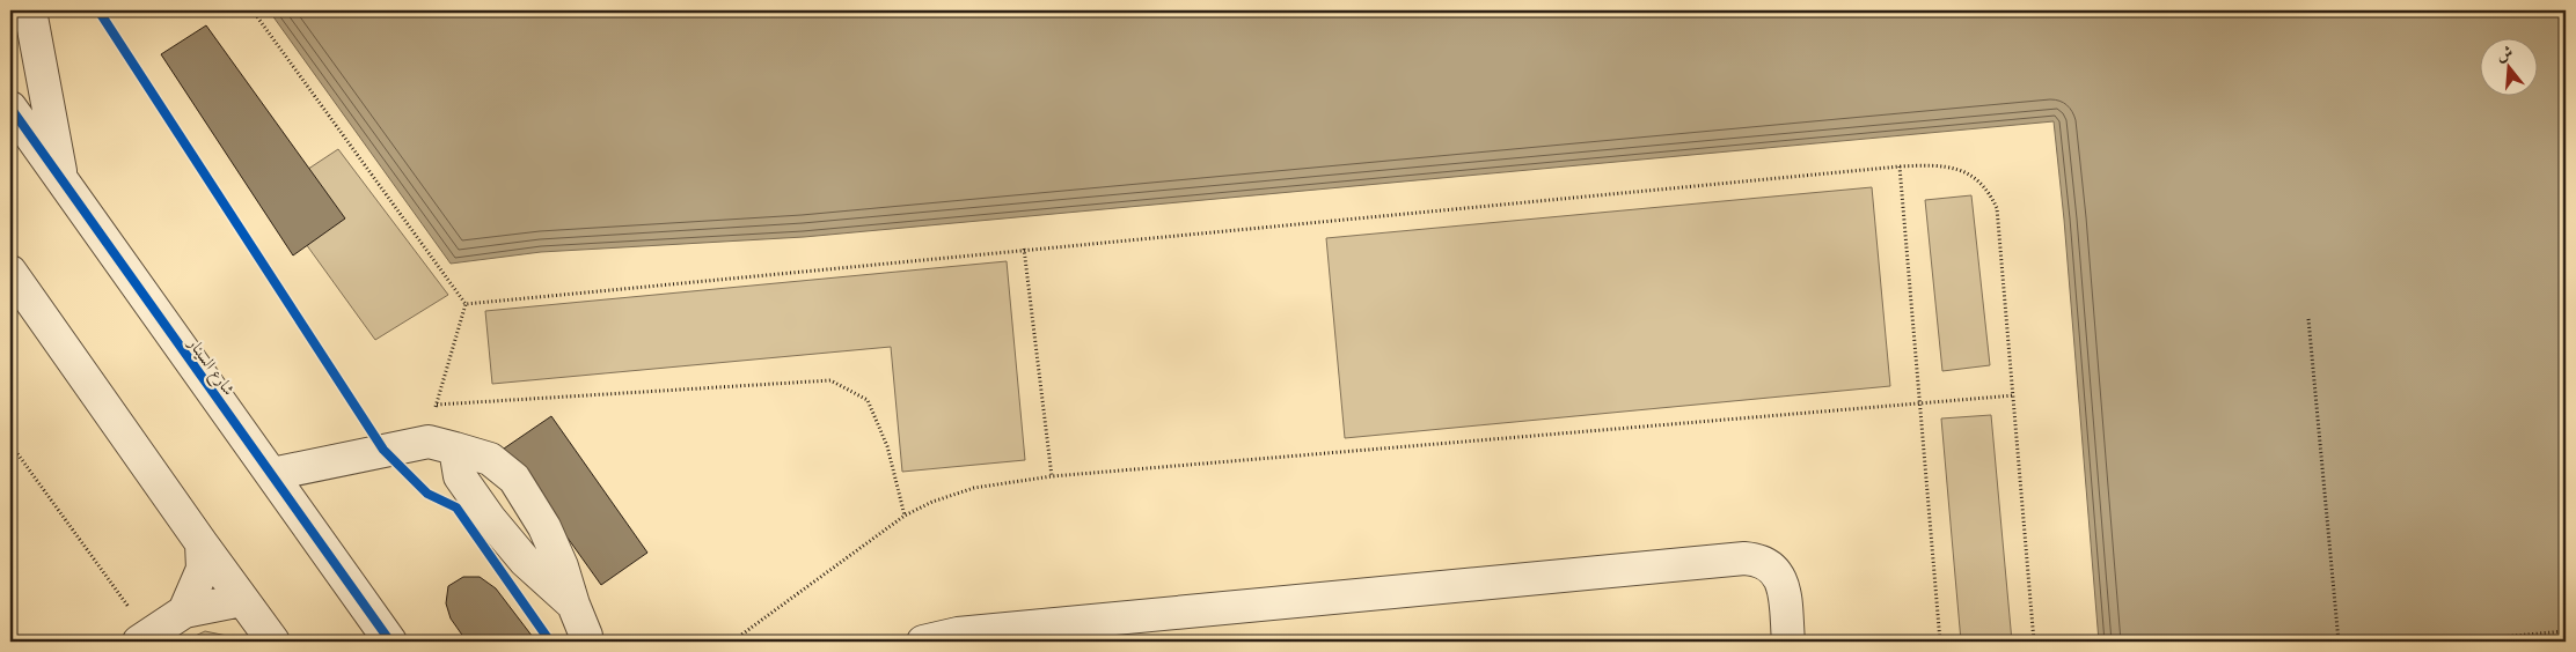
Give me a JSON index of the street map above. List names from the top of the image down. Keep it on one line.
{"streets":{"street":["شارع السينار"]},"north":"top"}
